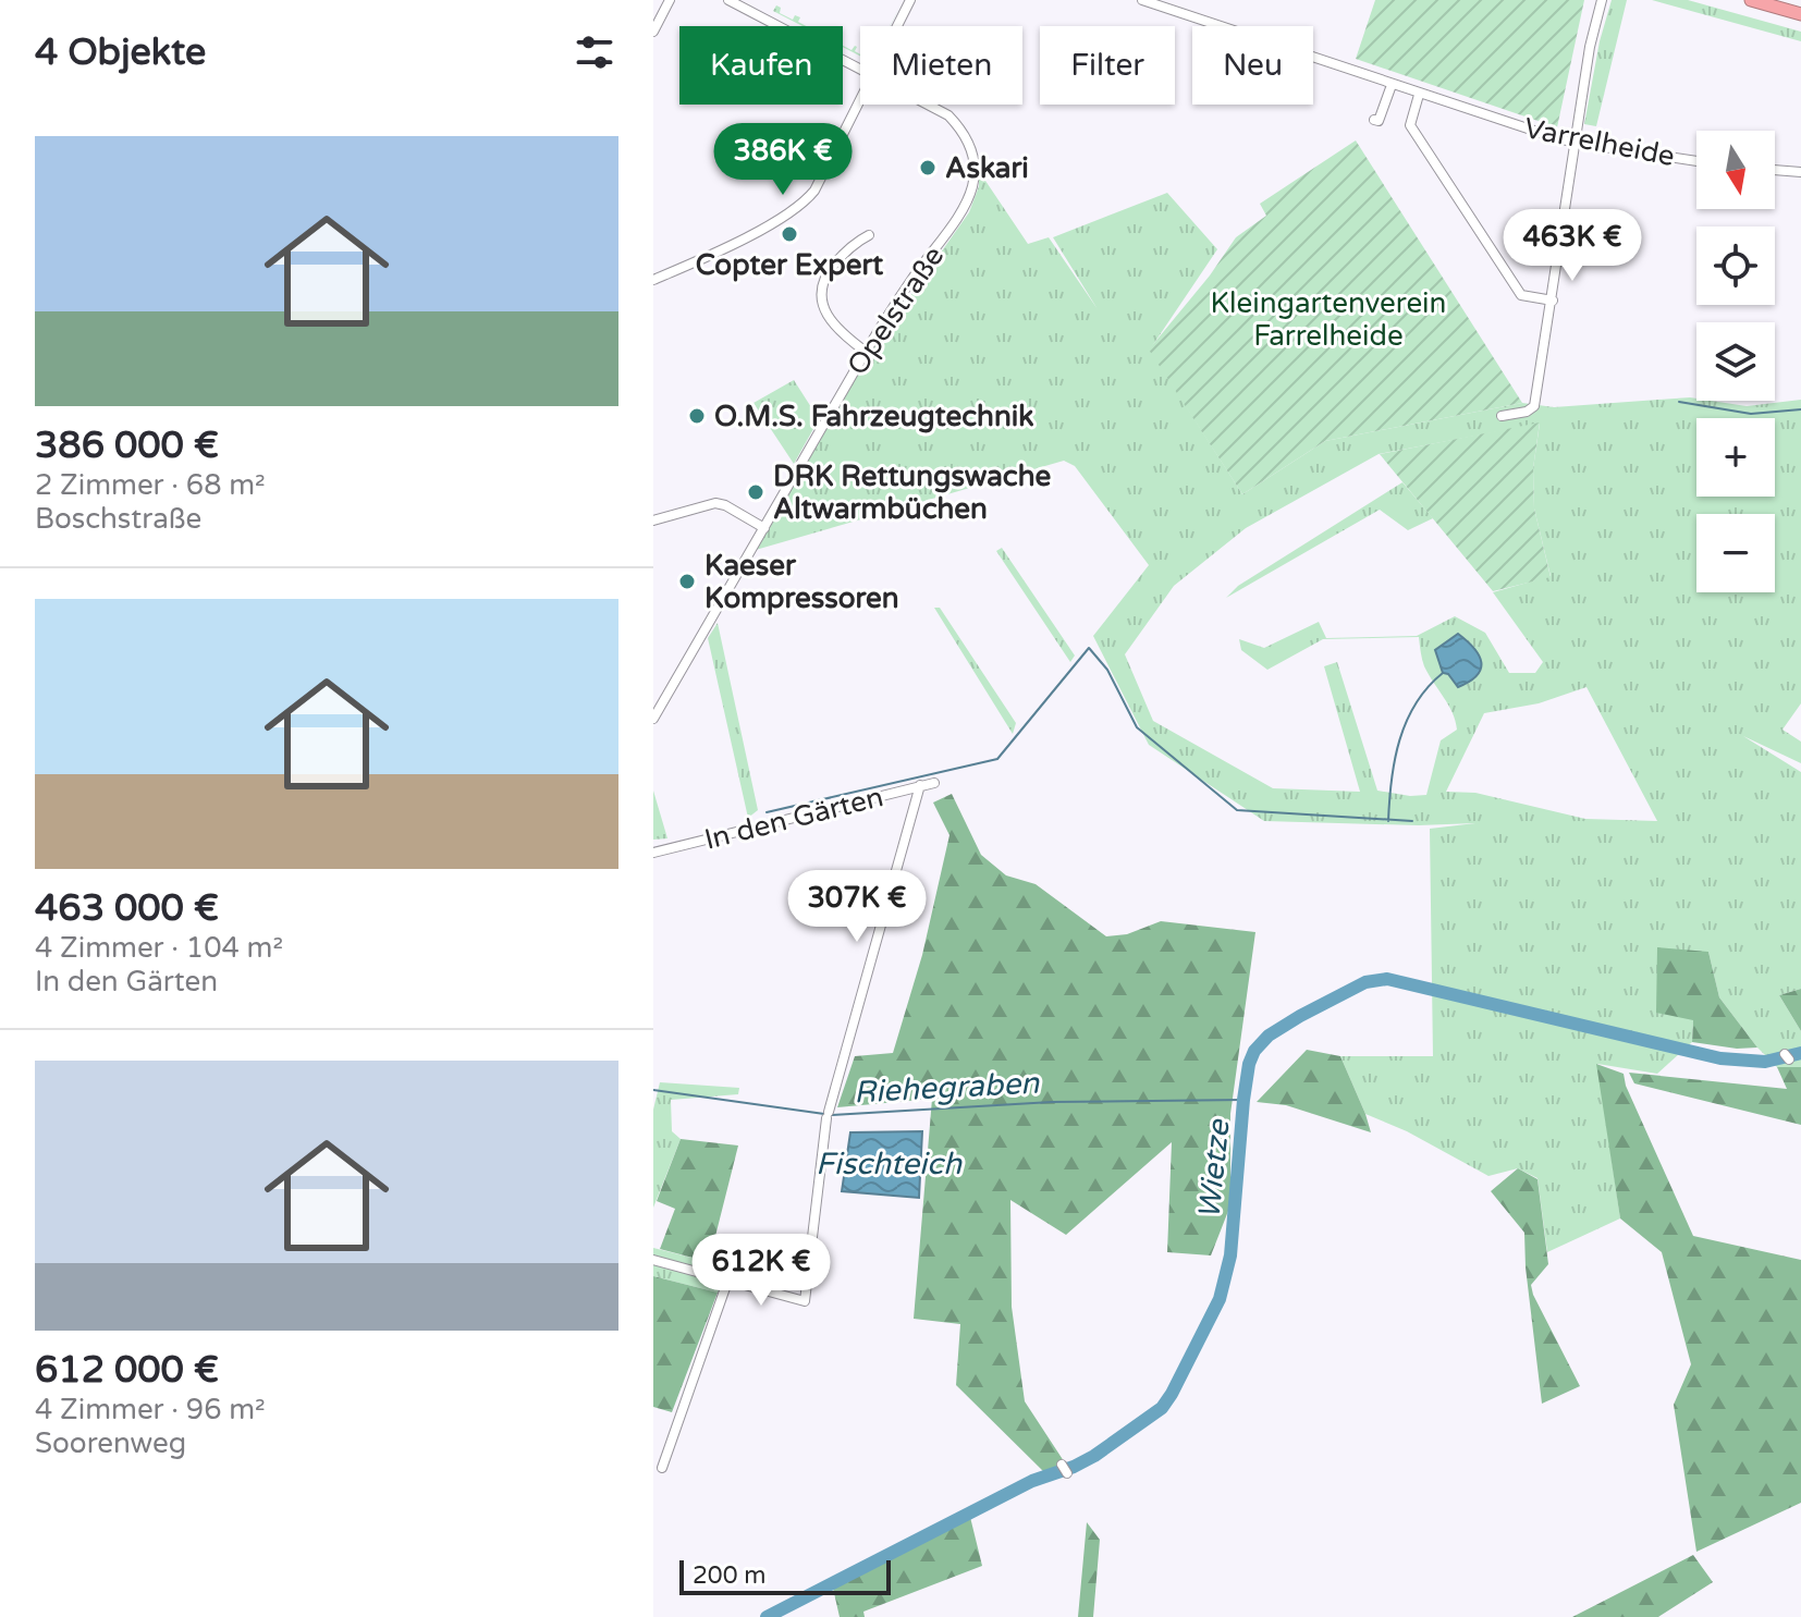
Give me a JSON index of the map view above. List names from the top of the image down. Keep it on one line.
{"streets":{"street":["Varrelheide","Opelstraße","In den Gärten"]},"water":["Riehegraben","Fischteich","Wietze"],"parks":["Kleingartenverein Farrelheide"],"places":["Askari","Copter Expert","O.M.S. Fahrzeugtechnik","DRK Rettungswache Altwarmbüchen","Kaeser Kompressoren"],"scale_bar":"200 m","north":"bottom","page":{"heading":"4 Objekte","chip":["Kaufen","Mieten","Filter","Neu"],"list":[{"name":"386 000 €","note":"2 Zimmer · 68 m² · Boschstraße"},{"name":"463 000 €","note":"4 Zimmer · 104 m² · In den Gärten"},{"name":"612 000 €","note":"4 Zimmer · 96 m² · Soorenweg"}],"price":["386K €","463K €","307K €","612K €"],"map_buttons":["+","−"],"scale":"200 m"}}
